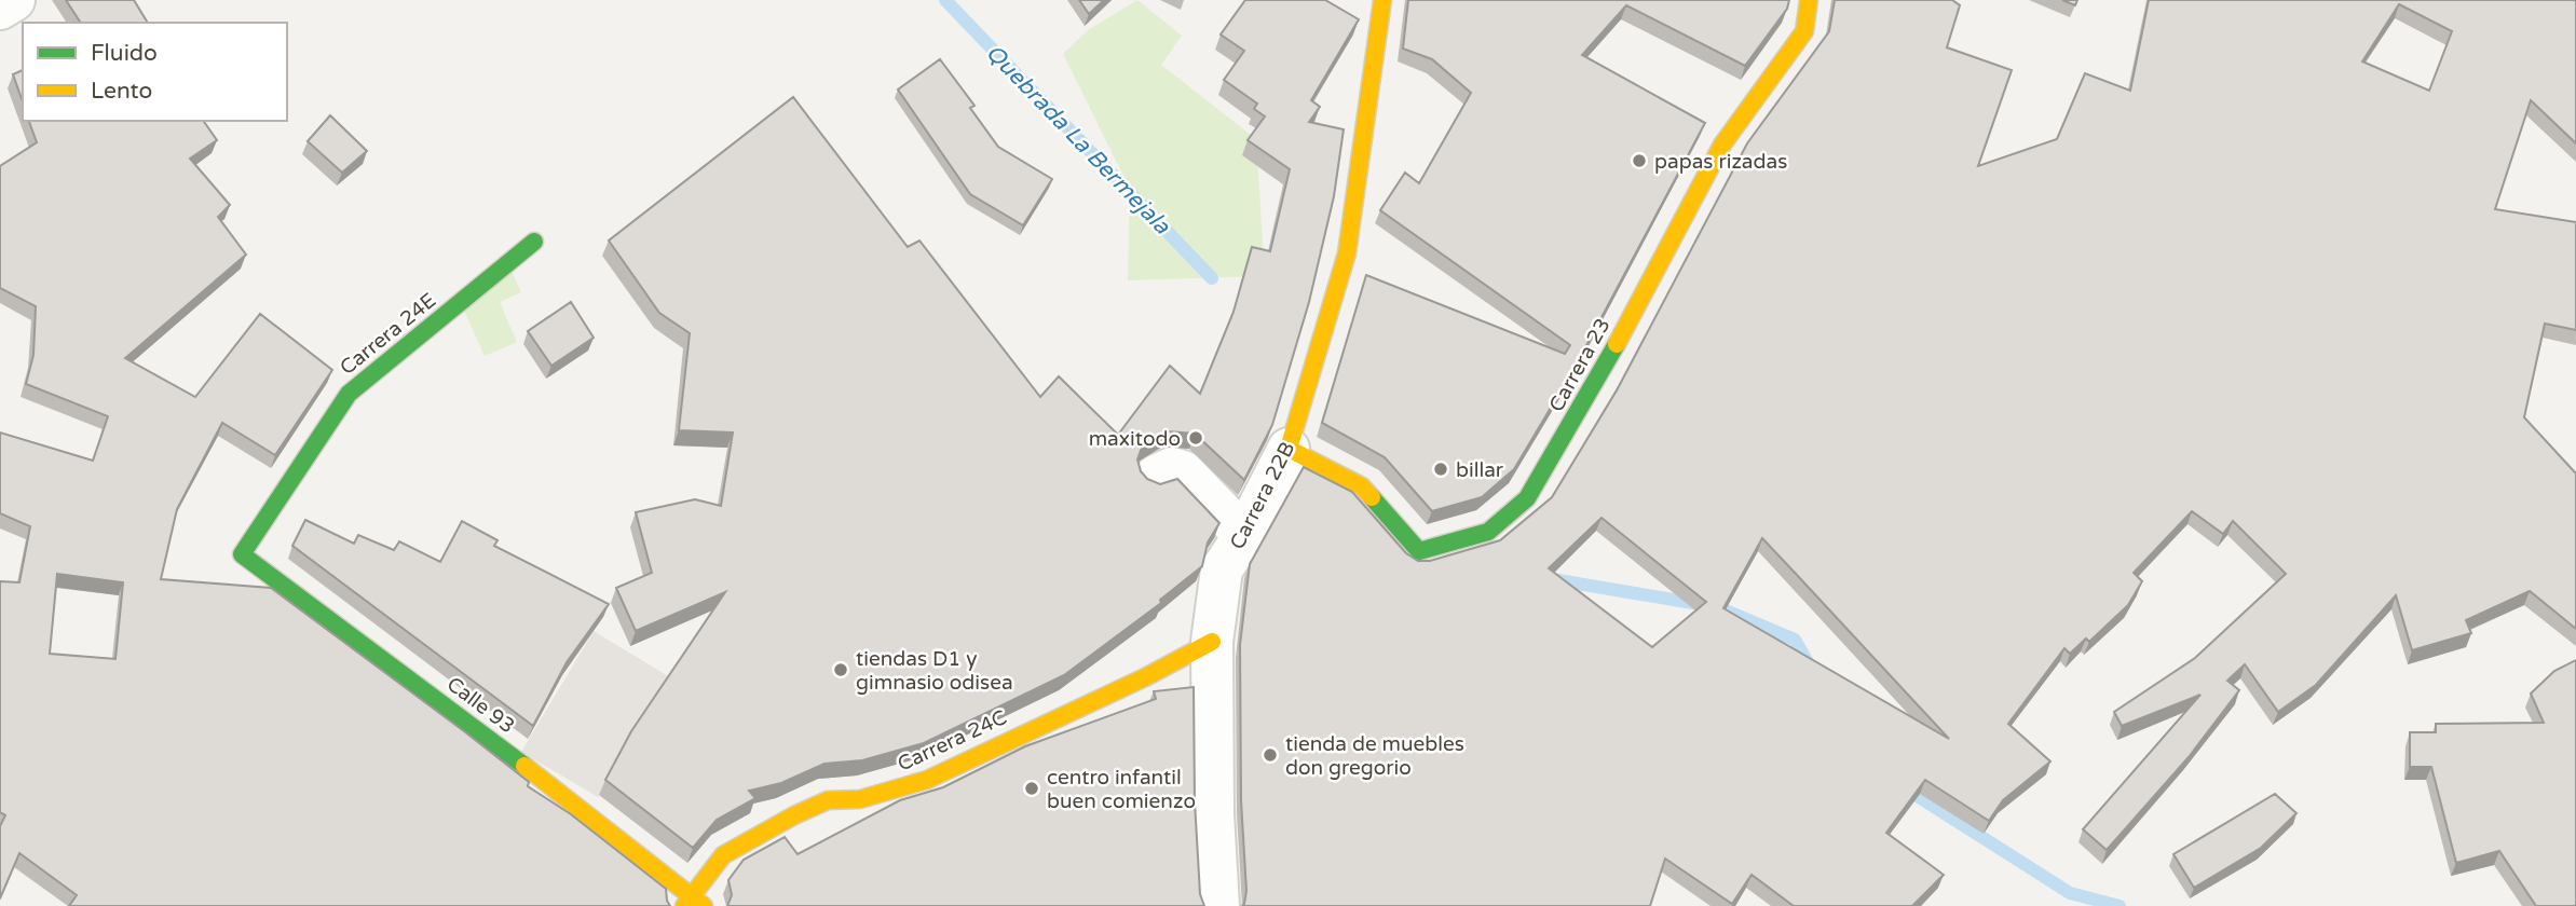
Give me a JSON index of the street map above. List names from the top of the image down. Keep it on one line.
{"streets":{"street":["Carrera 24E","Carrera 23","Carrera 22B","Calle 93","Carrera 24C"]},"crossings":[["Carrera 24E","Calle 93"],["Carrera 23","Carrera 22B"],["Carrera 22B","Carrera 24C"],["Calle 93","Carrera 24C"]],"water":["Quebrada La Bermejala"],"places":["papas rizadas","maxitodo","billar","tiendas D1 y gimnasio odisea","tienda de muebles don gregorio","centro infantil buen comienzo"],"legend":["Fluido","Lento"]}
